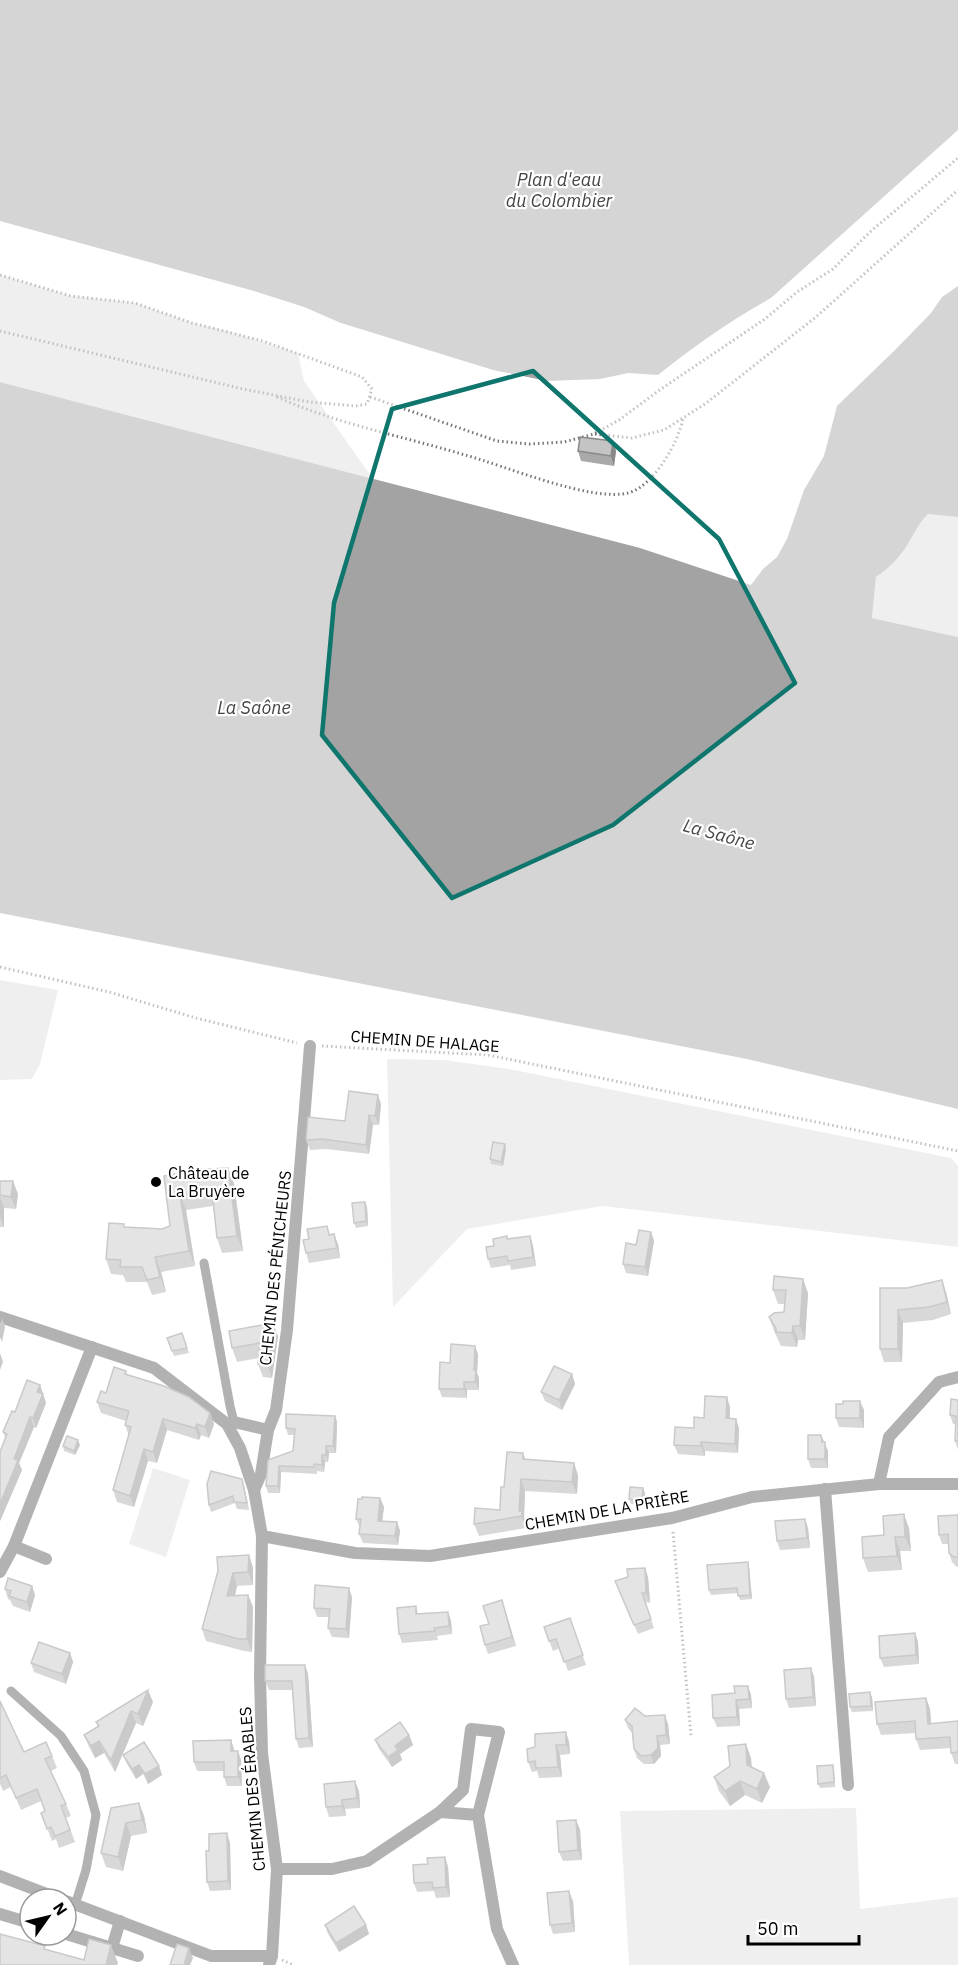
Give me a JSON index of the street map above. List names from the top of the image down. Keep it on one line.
{"streets":{"street":["CHEMIN DES PÉNICHEURS","CHEMIN DE LA PRIÈRE","CHEMIN DES ÉRABLES"],"path":["CHEMIN DE HALAGE"]},"crossings":[["CHEMIN DE HALAGE","CHEMIN DES PÉNICHEURS"],["CHEMIN DES PÉNICHEURS","CHEMIN DES ÉRABLES"],["CHEMIN DE LA PRIÈRE","CHEMIN DES ÉRABLES"]],"water":["Plan d'eau du Colombier","La Saône"],"places":["Château de La Bruyère"],"scale_bar":"50 m","north":"top right"}
